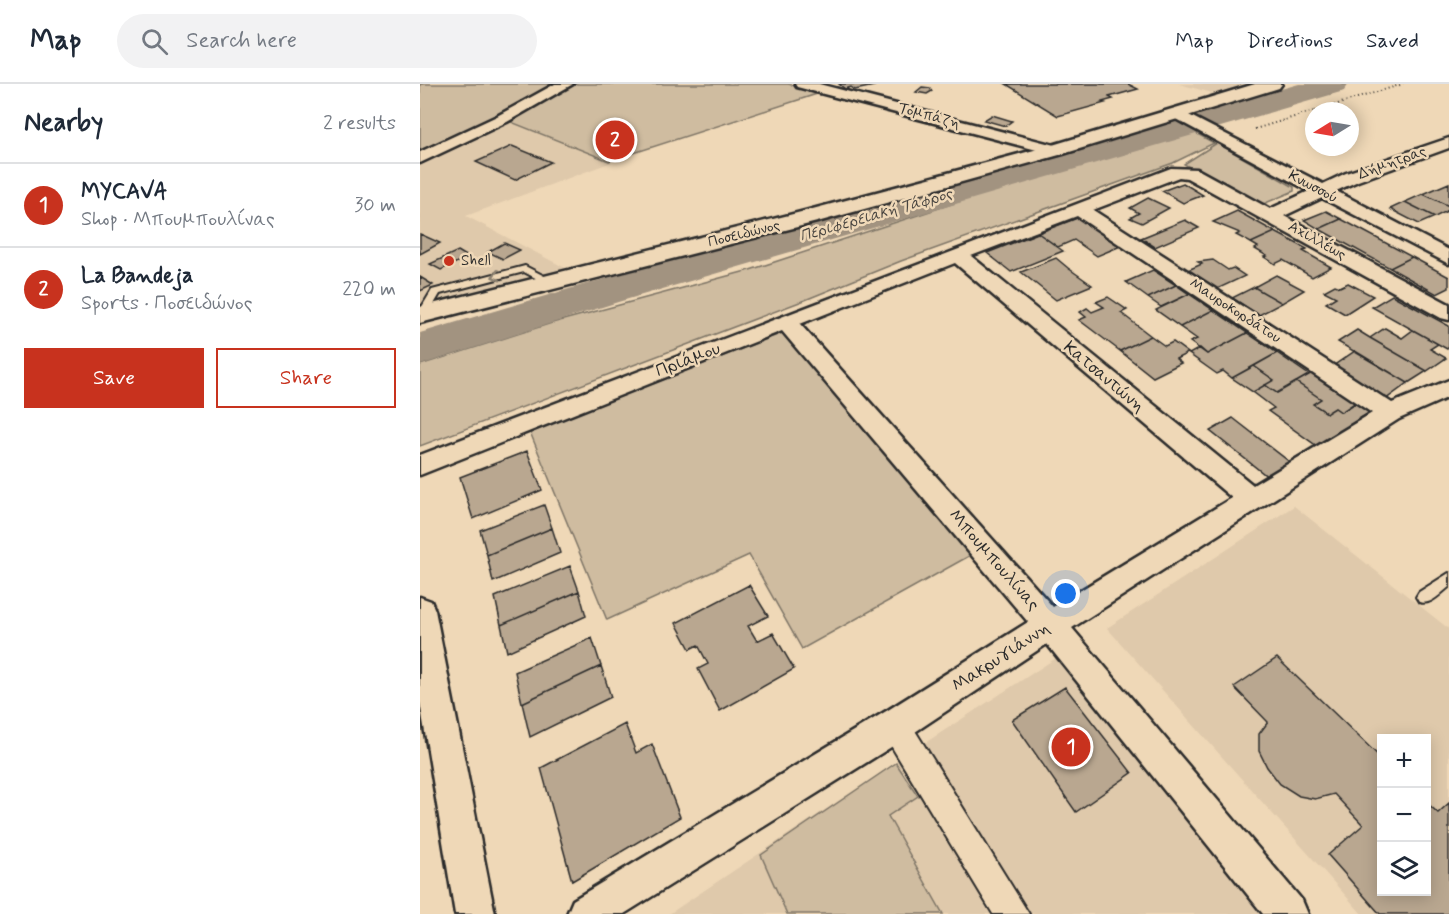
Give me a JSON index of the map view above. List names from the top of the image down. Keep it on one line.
{"streets":{"street":["Τομπάζη","Δήμητρας","Κνωσσού","Ποσειδώνος","Αχιλλέως","Μαυροκορδάτου","Πριάμου","Κατσαντώνη","Μπουμπουλίνας","Μακρυγιάννη"]},"crossings":[["Τομπάζη","Ποσειδώνος"],["Δήμητρας","Κνωσσού"],["Δήμητρας","Αχιλλέως"],["Κνωσσού","Ποσειδώνος"],["Αχιλλέως","Πριάμου"],["Μαυροκορδάτου","Πριάμου"],["Μαυροκορδάτου","Μακρυγιάννη"],["Πριάμου","Κατσαντώνη"],["Πριάμου","Μπουμπουλίνας"],["Κατσαντώνη","Μακρυγιάννη"],["Μπουμπουλίνας","Μακρυγιάννη"]],"water":["Περιφερειακή Τάφρος"],"places":["Shell"],"north":"left","page":{"header":"Map","search":"Search here","nav":["Map","Directions","Saved"],"heading":["Nearby","2 results"],"pins":["2","1"],"list":[{"mark":"1","name":"MYCAVA","note":"Shop · Μπουμπουλίνας","value":"30 m"},{"mark":"2","name":"La Bandeja","note":"Sports · Ποσειδώνος","value":"220 m"}],"buttons":["Save","Share"],"map_buttons":["+","−"]}}
